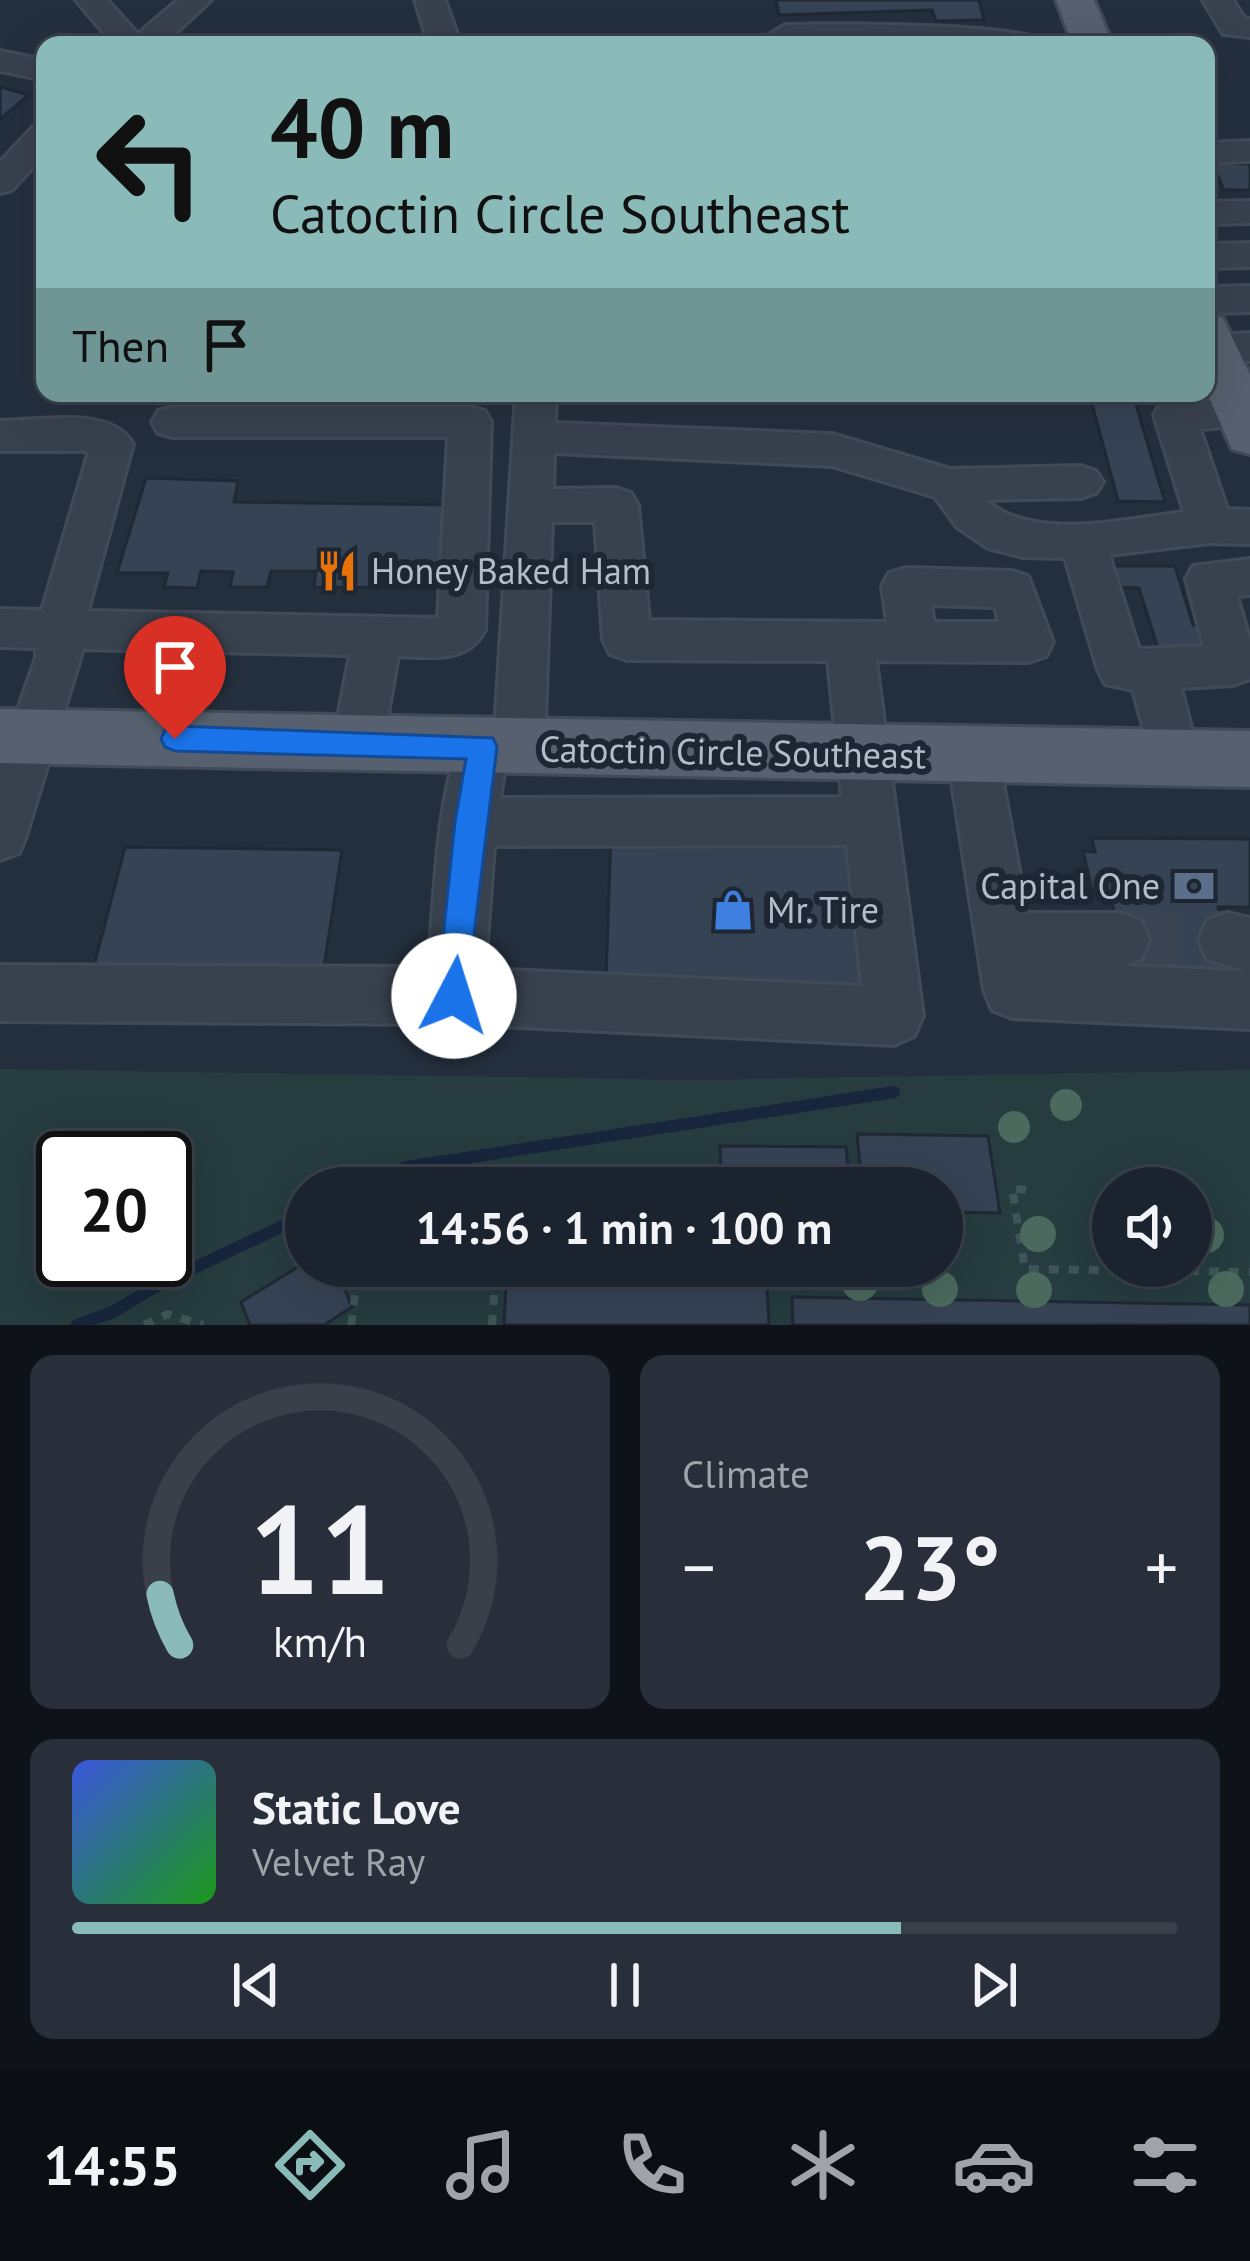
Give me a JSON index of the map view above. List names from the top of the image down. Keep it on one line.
{"streets":{"main road":["Catoctin Circle Southeast"]},"places":{"restaurant":["Honey Baked Ham"],"bank":["Capital One"],"shop":["Mr. Tire"]},"page":{"turn":["40 m","Catoctin Circle Southeast"],"then":"Then","limit":"20","trip":"14:56 · 1 min · 100 m","tile":"Climate","heat":["−","23°","+"],"song":["Static Love","Velvet Ray"],"tabs":"14:55","gauge":["11","km/h"]}}
